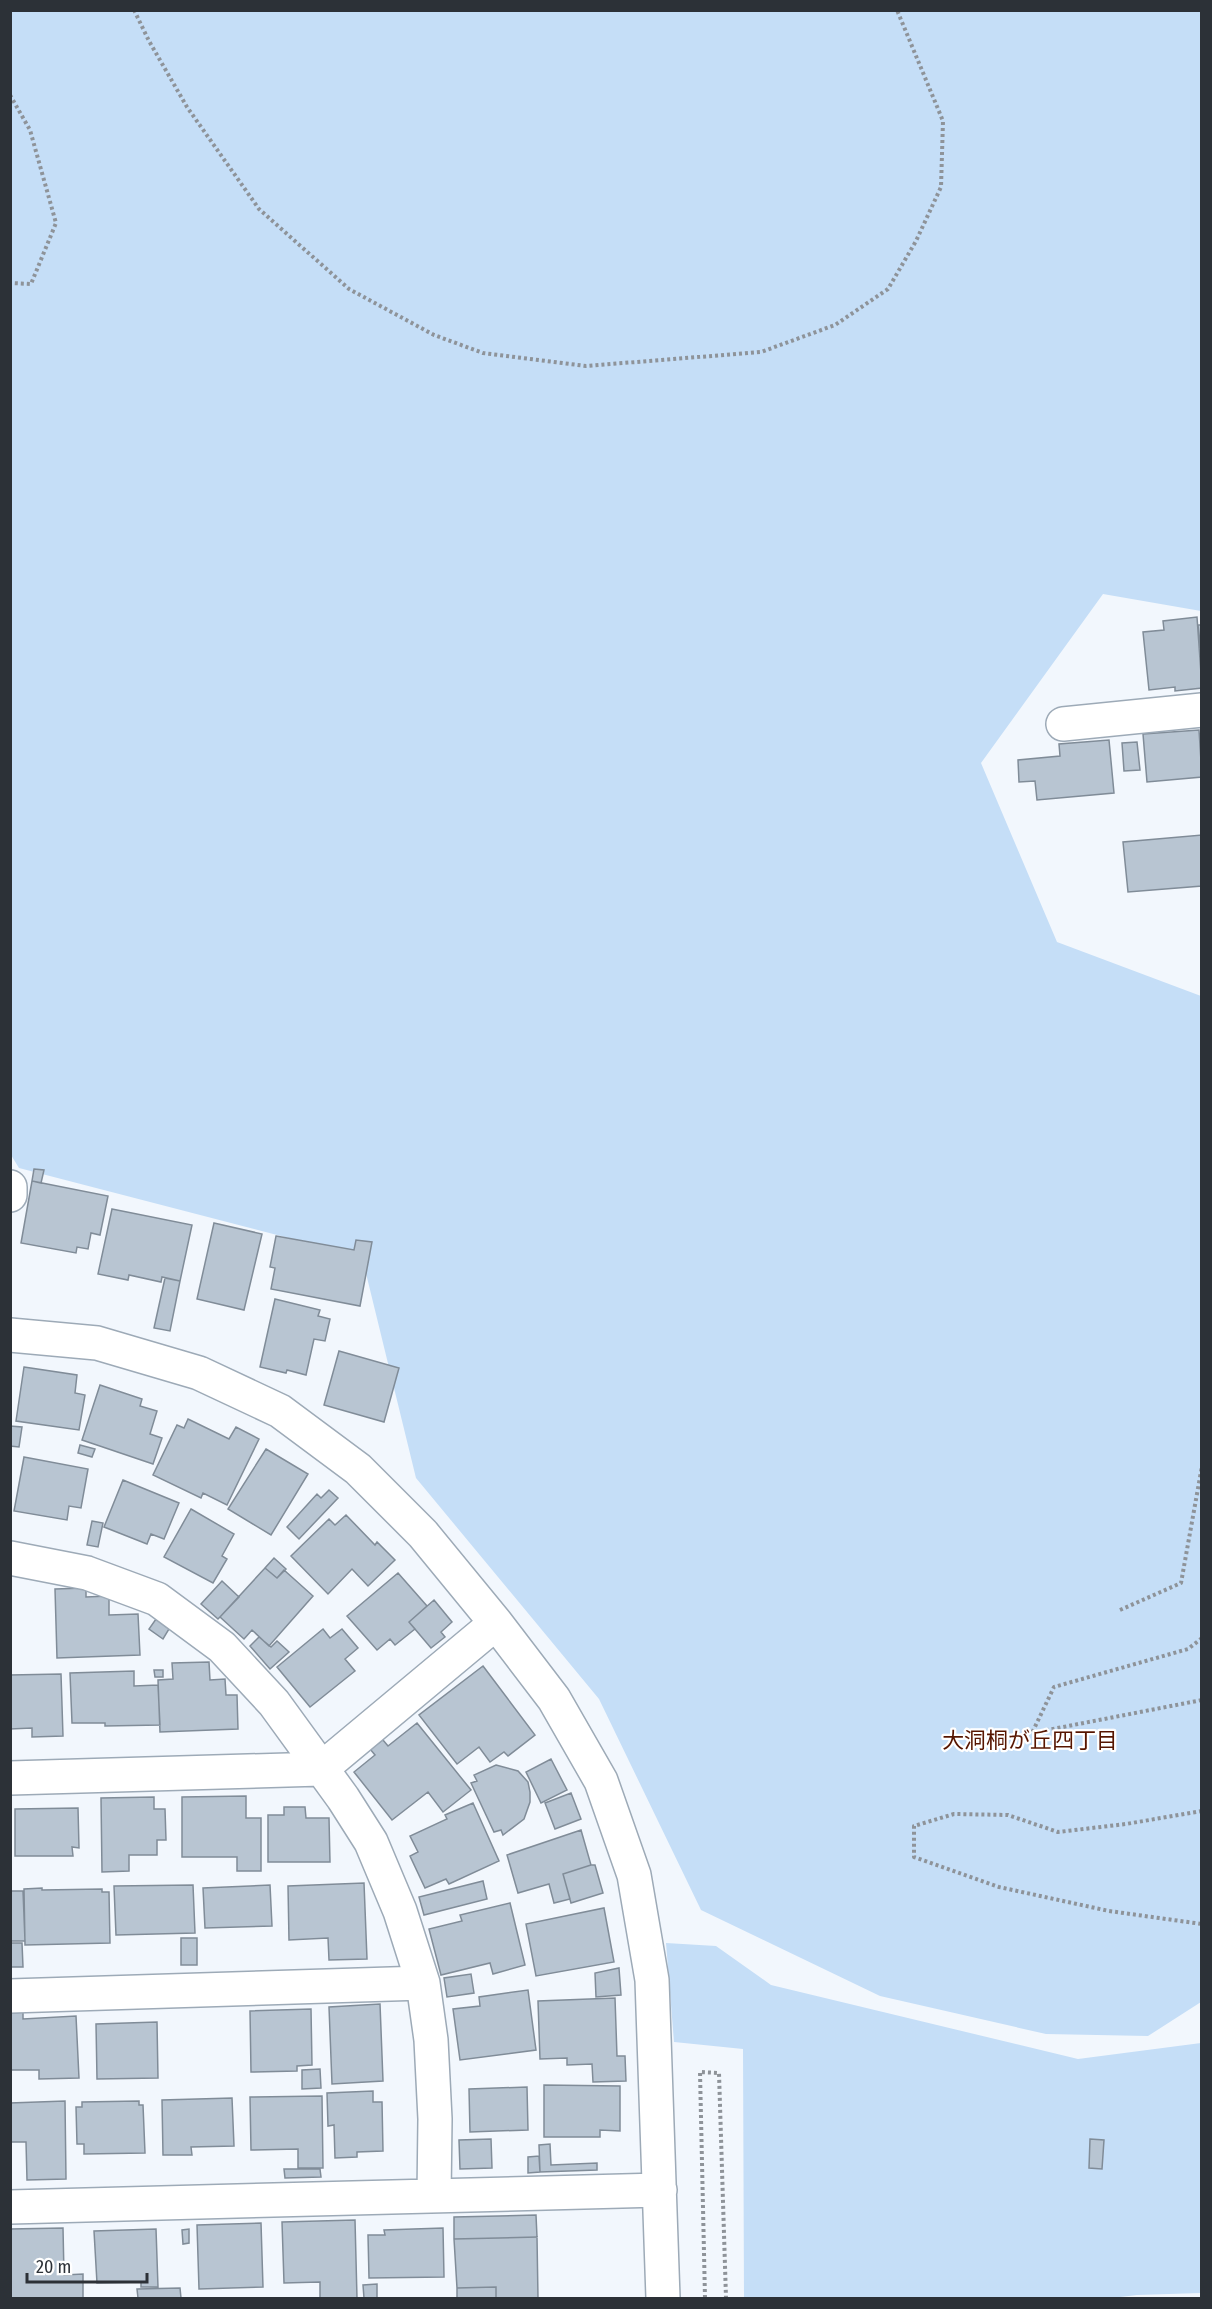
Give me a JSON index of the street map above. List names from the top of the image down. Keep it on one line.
{"districts":["大洞桐が丘四丁目"],"scale_bar":"20 m"}
